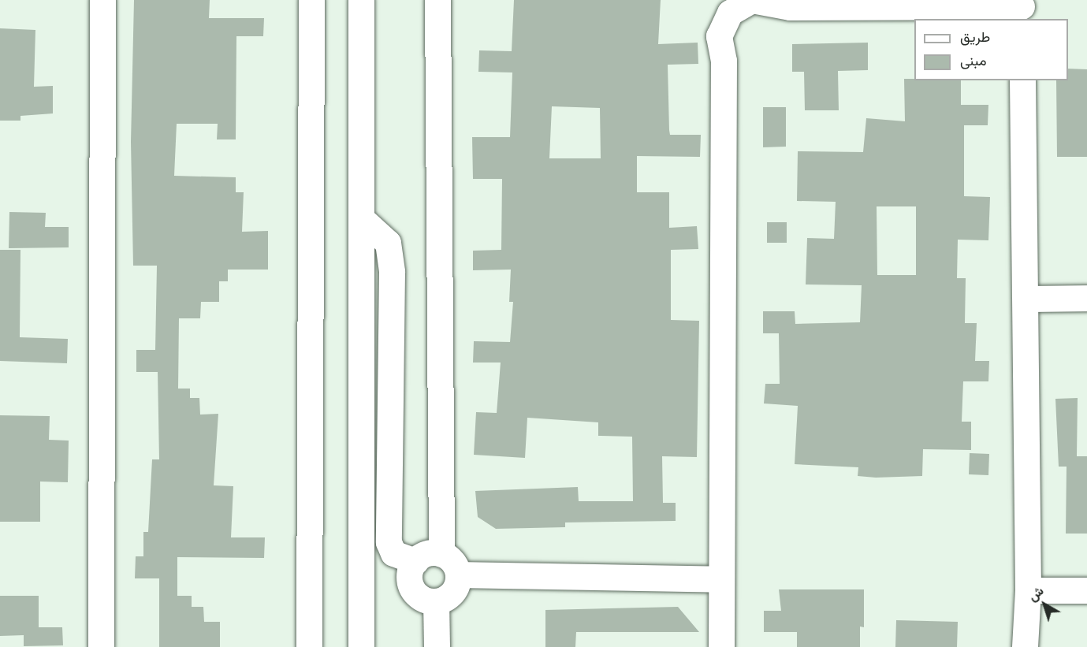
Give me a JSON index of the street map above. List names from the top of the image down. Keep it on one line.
{"legend":["طريق","مبنى"],"north":"top left"}
